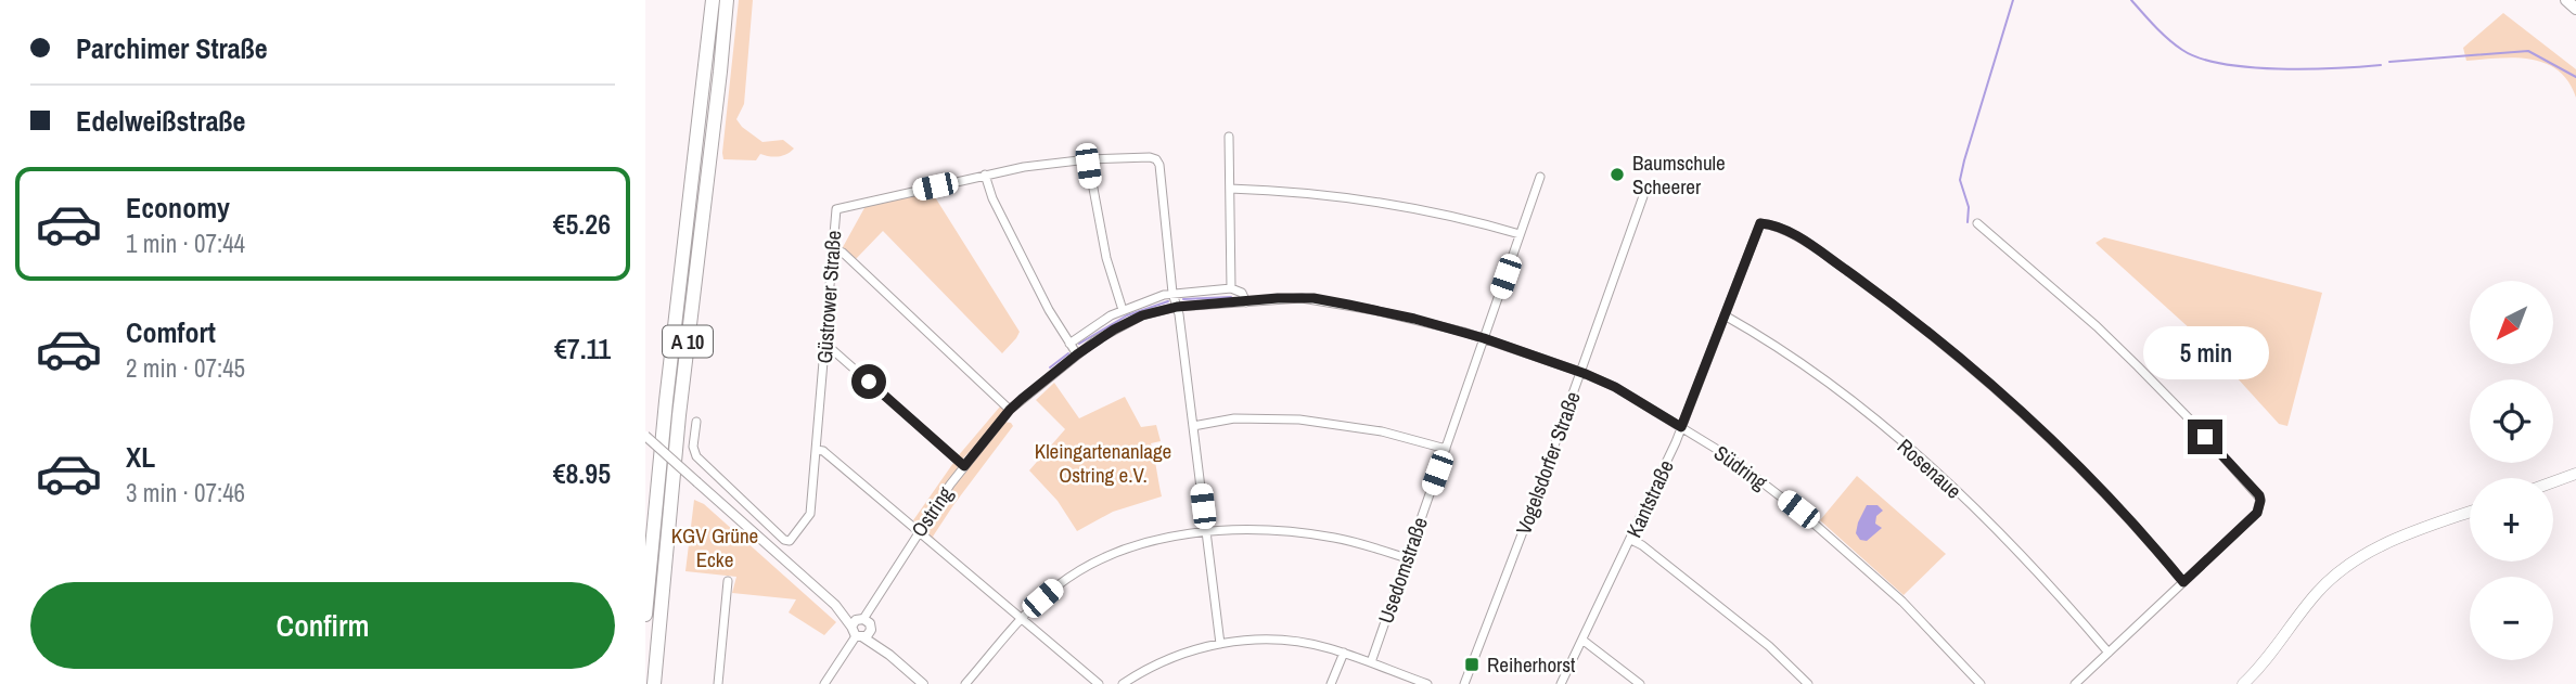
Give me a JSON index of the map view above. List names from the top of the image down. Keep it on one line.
{"streets":{"highway":["A 10"],"street":["Güstrower Straße","Vogelsdorfer Straße","Südring","Rosenaue","Kantstraße","Ostring","Usedomstraße"]},"crossings":[["Vogelsdorfer Straße","Südring"],["Vogelsdorfer Straße","Ostring"],["Südring","Kantstraße"],["Südring","Ostring"],["Rosenaue","Kantstraße"],["Ostring","Usedomstraße"]],"parks":["Kleingartenanlage Ostring e.V.","KGV Grüne Ecke"],"places":{"other":["Baumschule Scheerer"],"transit":["Reiherhorst"]},"north":"bottom left","page":{"banner":["Parchimer Straße","Edelweißstraße"],"list":[{"name":"Economy","note":"1 min · 07:44","value":"€5.26"},{"name":"Comfort","note":"2 min · 07:45","value":"€7.11"},{"name":"XL","note":"3 min · 07:46","value":"€8.95"}],"map_buttons":["+","−"],"bubble":"5 min","buttons":"Confirm"}}
